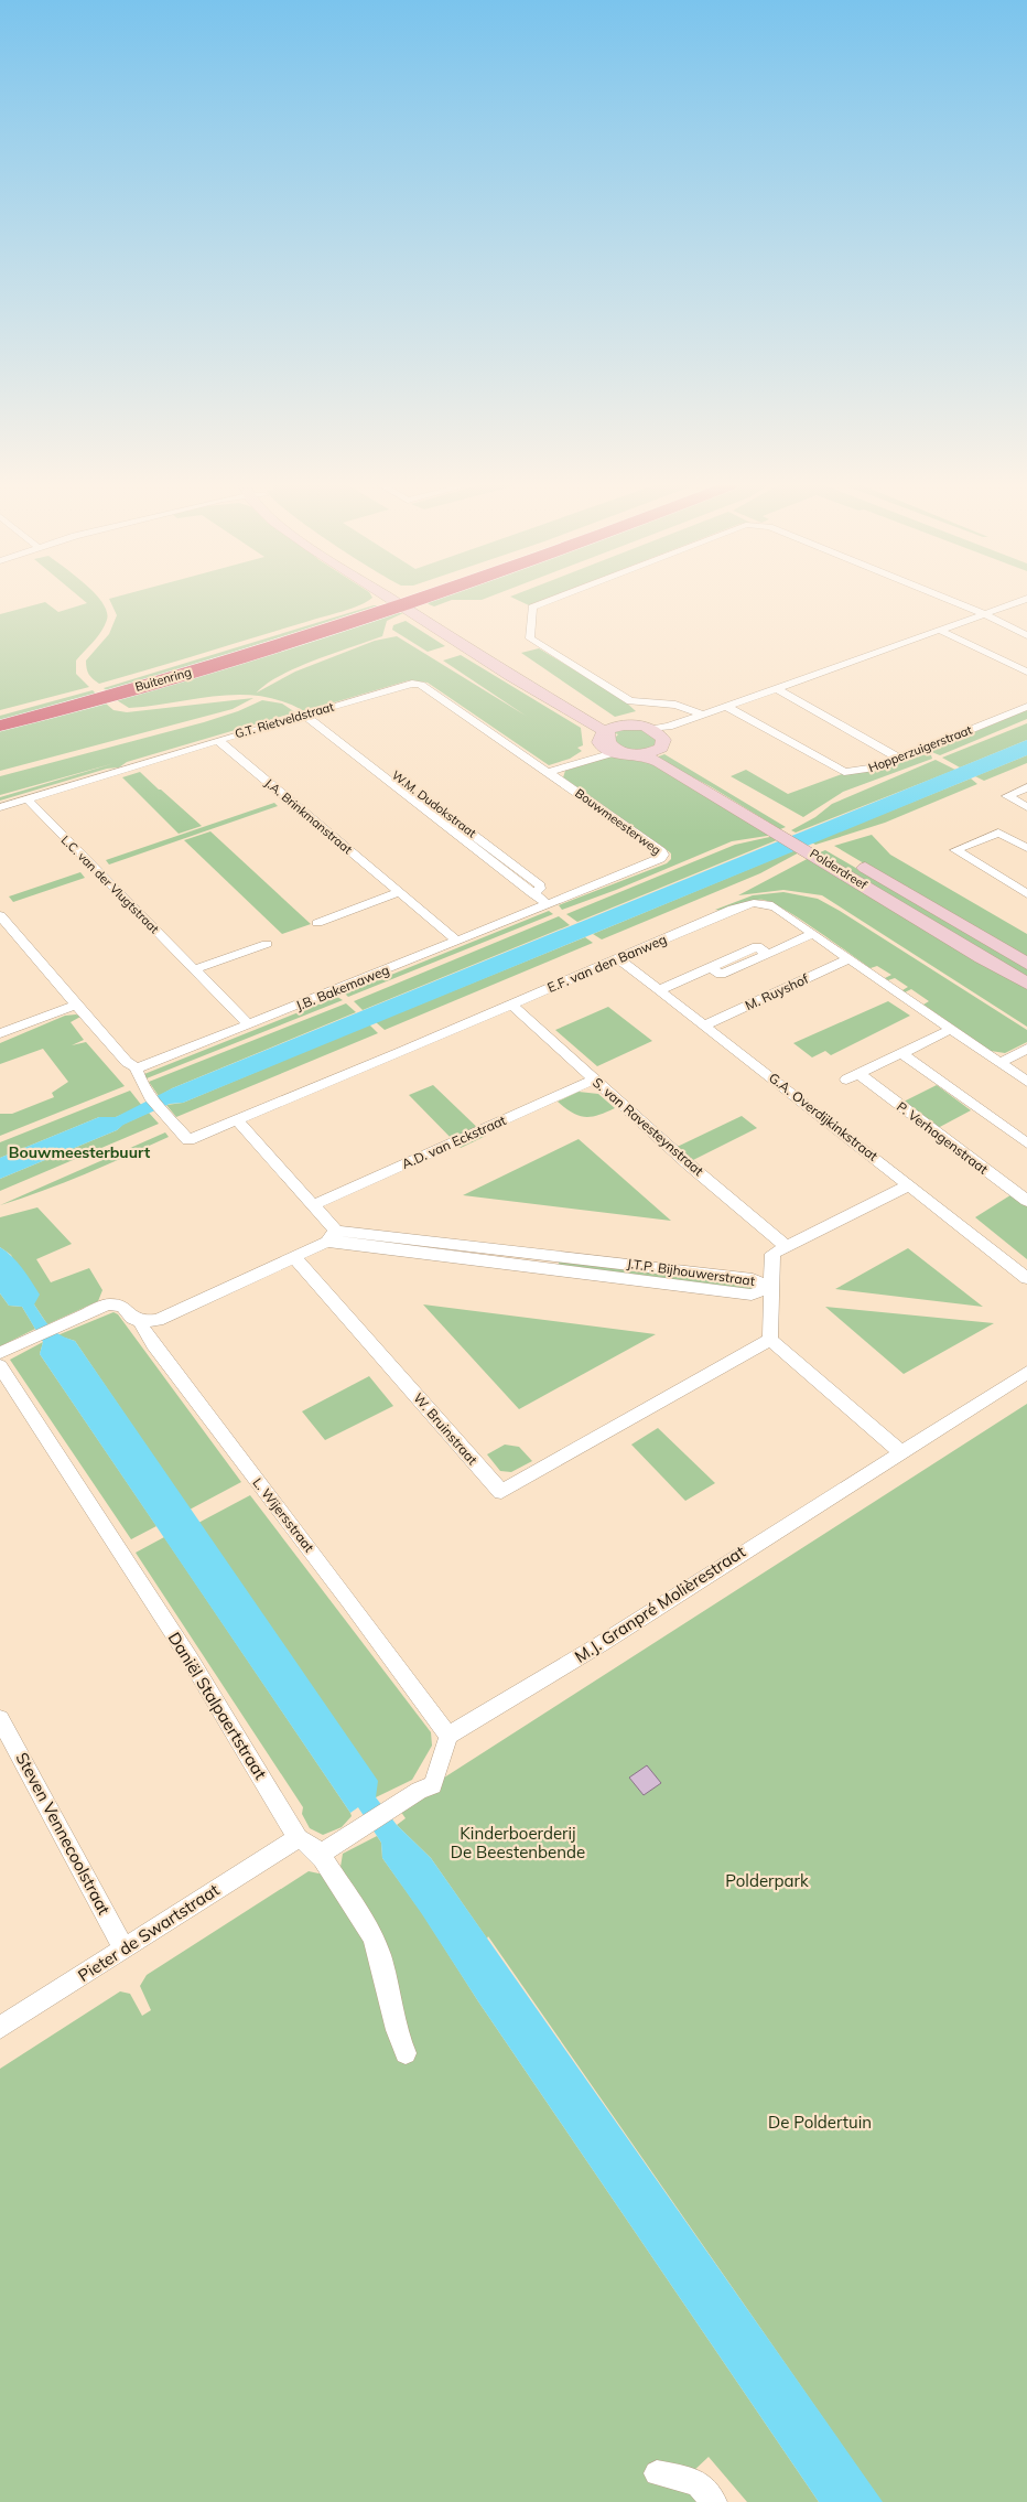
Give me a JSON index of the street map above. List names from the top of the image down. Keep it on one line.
{"streets":{"highway":["Buitenring"],"main road":["Polderdreef"],"street":["G.T. Rietveldstraat","Hopperzuigerstraat","W.M. Dudokstraat","J.A. Brinkmanstraat","Bouwmeesterweg","L.C. van der Vlugtstraat","E.F. van den Banweg","J.B. Bakemaweg","M. Ruyshof","G.A. Overdijkinkstraat","S. van Ravesteynstraat","P. Verhagenstraat","A.D. van Eckstraat","J.T.P. Bijhouwerstraat","W. Bruinstraat","L. Wijersstraat","M.J. Granpré Molièrestraat","Daniël Stalpaertstraat","Steven Vennecoolstraat","Pieter de Swartstraat"]},"crossings":[["G.T. Rietveldstraat","W.M. Dudokstraat"],["G.T. Rietveldstraat","J.A. Brinkmanstraat"],["G.T. Rietveldstraat","Bouwmeesterweg"],["G.T. Rietveldstraat","L.C. van der Vlugtstraat"],["W.M. Dudokstraat","Bouwmeesterweg"],["W.M. Dudokstraat","J.B. Bakemaweg"],["J.A. Brinkmanstraat","J.B. Bakemaweg"],["Bouwmeesterweg","J.B. Bakemaweg"],["L.C. van der Vlugtstraat","J.B. Bakemaweg"],["E.F. van den Banweg","J.B. Bakemaweg"],["E.F. van den Banweg","M. Ruyshof"],["E.F. van den Banweg","G.A. Overdijkinkstraat"],["E.F. van den Banweg","S. van Ravesteynstraat"],["E.F. van den Banweg","P. Verhagenstraat"],["M. Ruyshof","G.A. Overdijkinkstraat"],["S. van Ravesteynstraat","A.D. van Eckstraat"],["L. Wijersstraat","M.J. Granpré Molièrestraat"],["Daniël Stalpaertstraat","Pieter de Swartstraat"],["Steven Vennecoolstraat","Pieter de Swartstraat"]],"districts":["Bouwmeesterbuurt"],"parks":["Kinderboerderij De Beestenbende","Polderpark","De Poldertuin"]}
